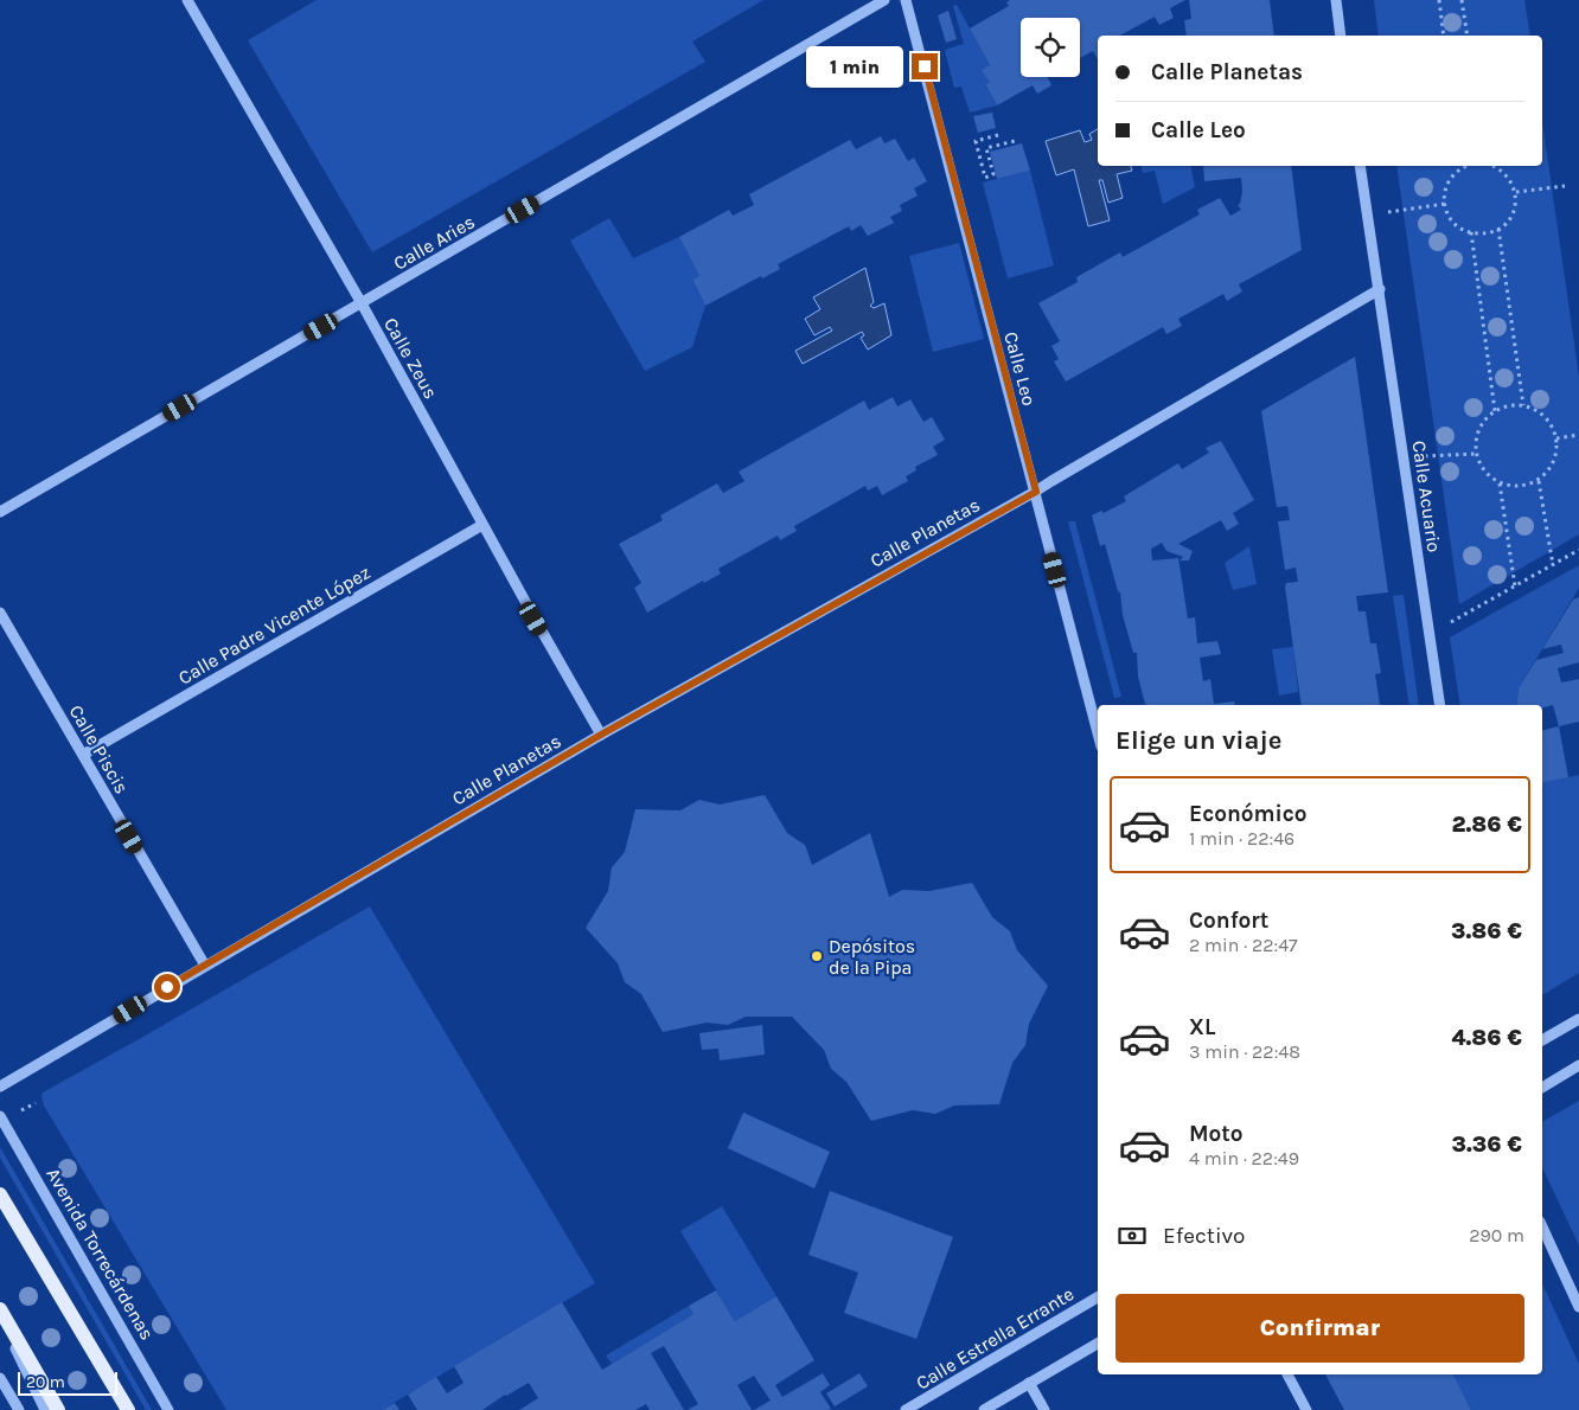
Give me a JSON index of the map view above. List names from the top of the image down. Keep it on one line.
{"streets":{"street":["Calle Aries","Calle Zeus","Calle Leo","Calle Acuario","Calle Planetas","Calle Padre Vicente López","Calle Piscis","Avenida Torrecárdenas","Calle Estrella Errante"]},"crossings":[["Calle Aries","Calle Zeus"],["Calle Zeus","Calle Planetas"],["Calle Zeus","Calle Padre Vicente López"],["Calle Leo","Calle Planetas"],["Calle Planetas","Calle Piscis"],["Calle Padre Vicente López","Calle Piscis"]],"places":["Depósitos de la Pipa"],"scale_bar":"20 m","page":{"banner":["Calle Planetas","Calle Leo"],"bubble":"1 min","heading":"Elige un viaje","list":[{"name":"Económico","note":"1 min · 22:46","value":"2.86 €"},{"name":"Confort","note":"2 min · 22:47","value":"3.86 €"},{"name":"XL","note":"3 min · 22:48","value":"4.86 €"},{"name":"Moto","note":"4 min · 22:49","value":"3.36 €"}],"pay":["Efectivo","290 m"],"buttons":"Confirmar","scale":"20 m"}}
